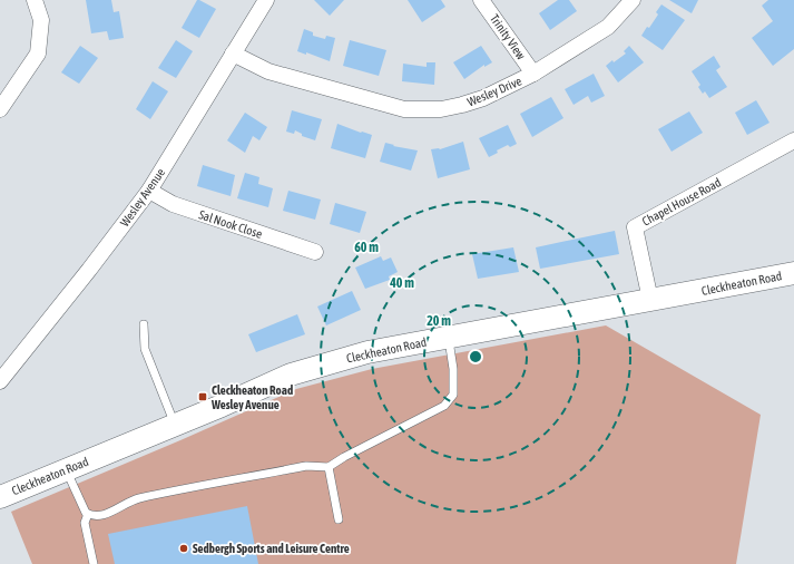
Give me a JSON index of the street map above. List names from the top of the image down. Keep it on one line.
{"streets":{"street":["Trinity View","Wesley Drive","Wesley Avenue","Chapel House Road","Sal Nook Close","Cleckheaton Road"]},"crossings":[["Trinity View","Wesley Drive"],["Wesley Drive","Wesley Avenue"],["Wesley Avenue","Sal Nook Close"],["Chapel House Road","Cleckheaton Road"]],"places":{"transit":["Cleckheaton Road Wesley Avenue"],"other":["Sedbergh Sports and Leisure Centre"]},"rings":["60 m","40 m","20 m"]}
